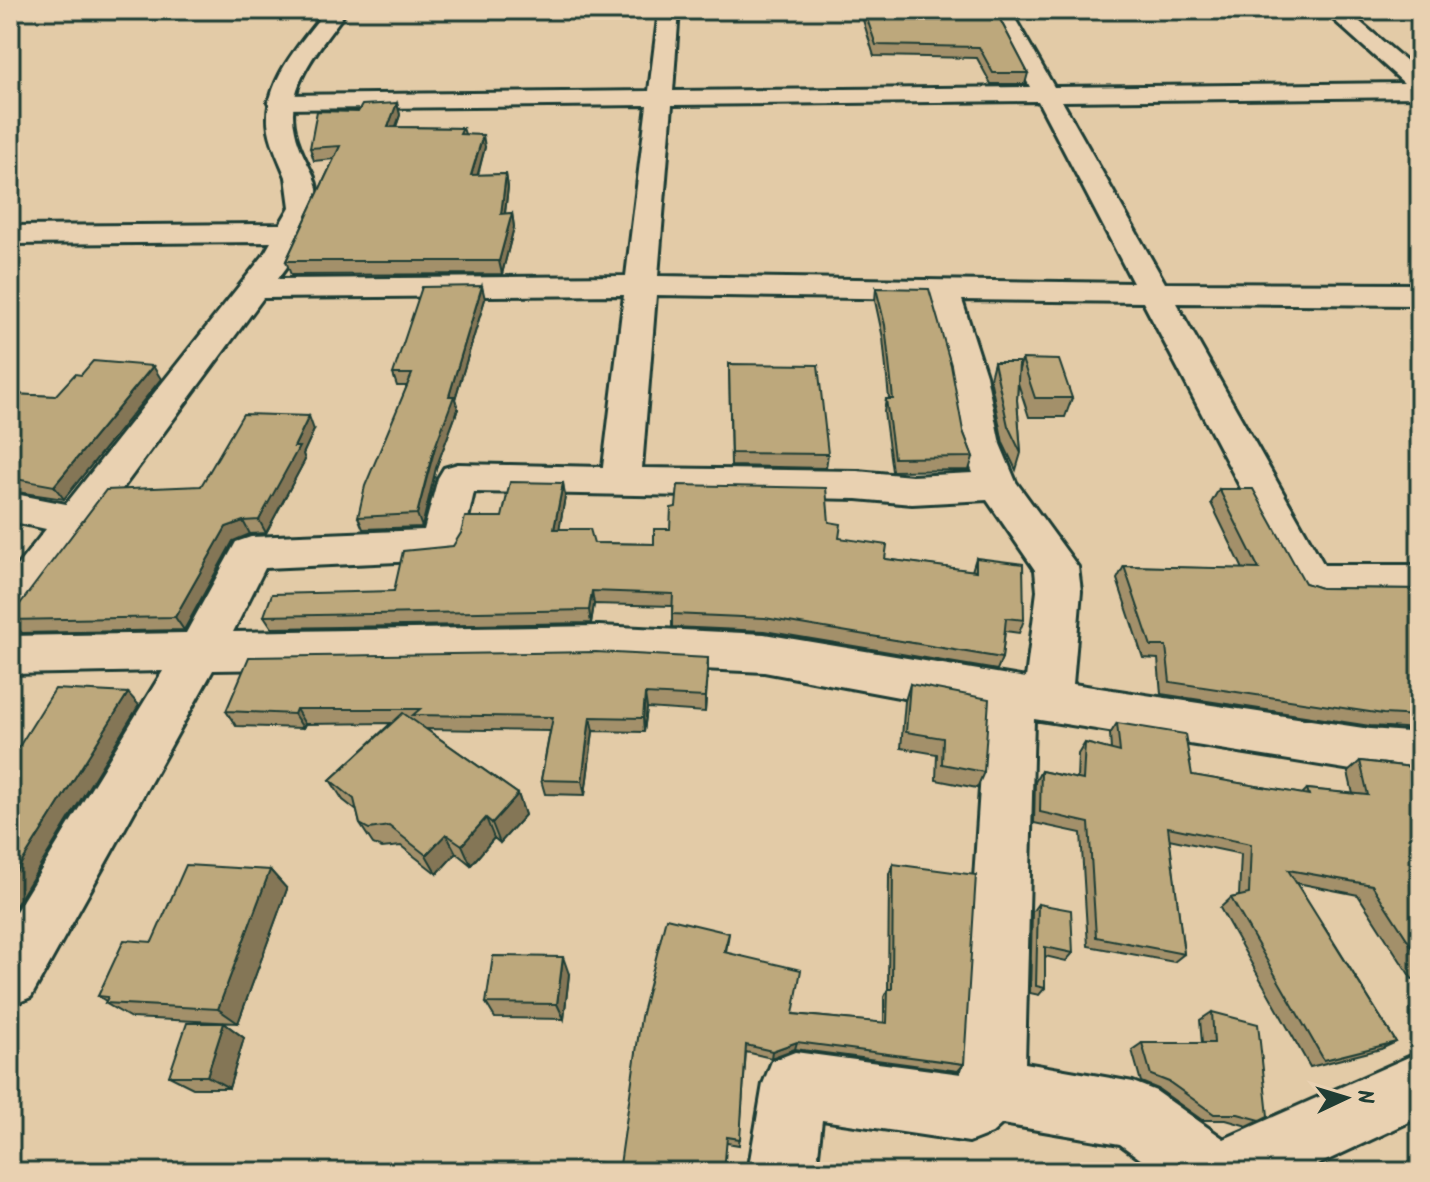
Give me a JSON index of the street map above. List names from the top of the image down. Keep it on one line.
{"north":"right"}
